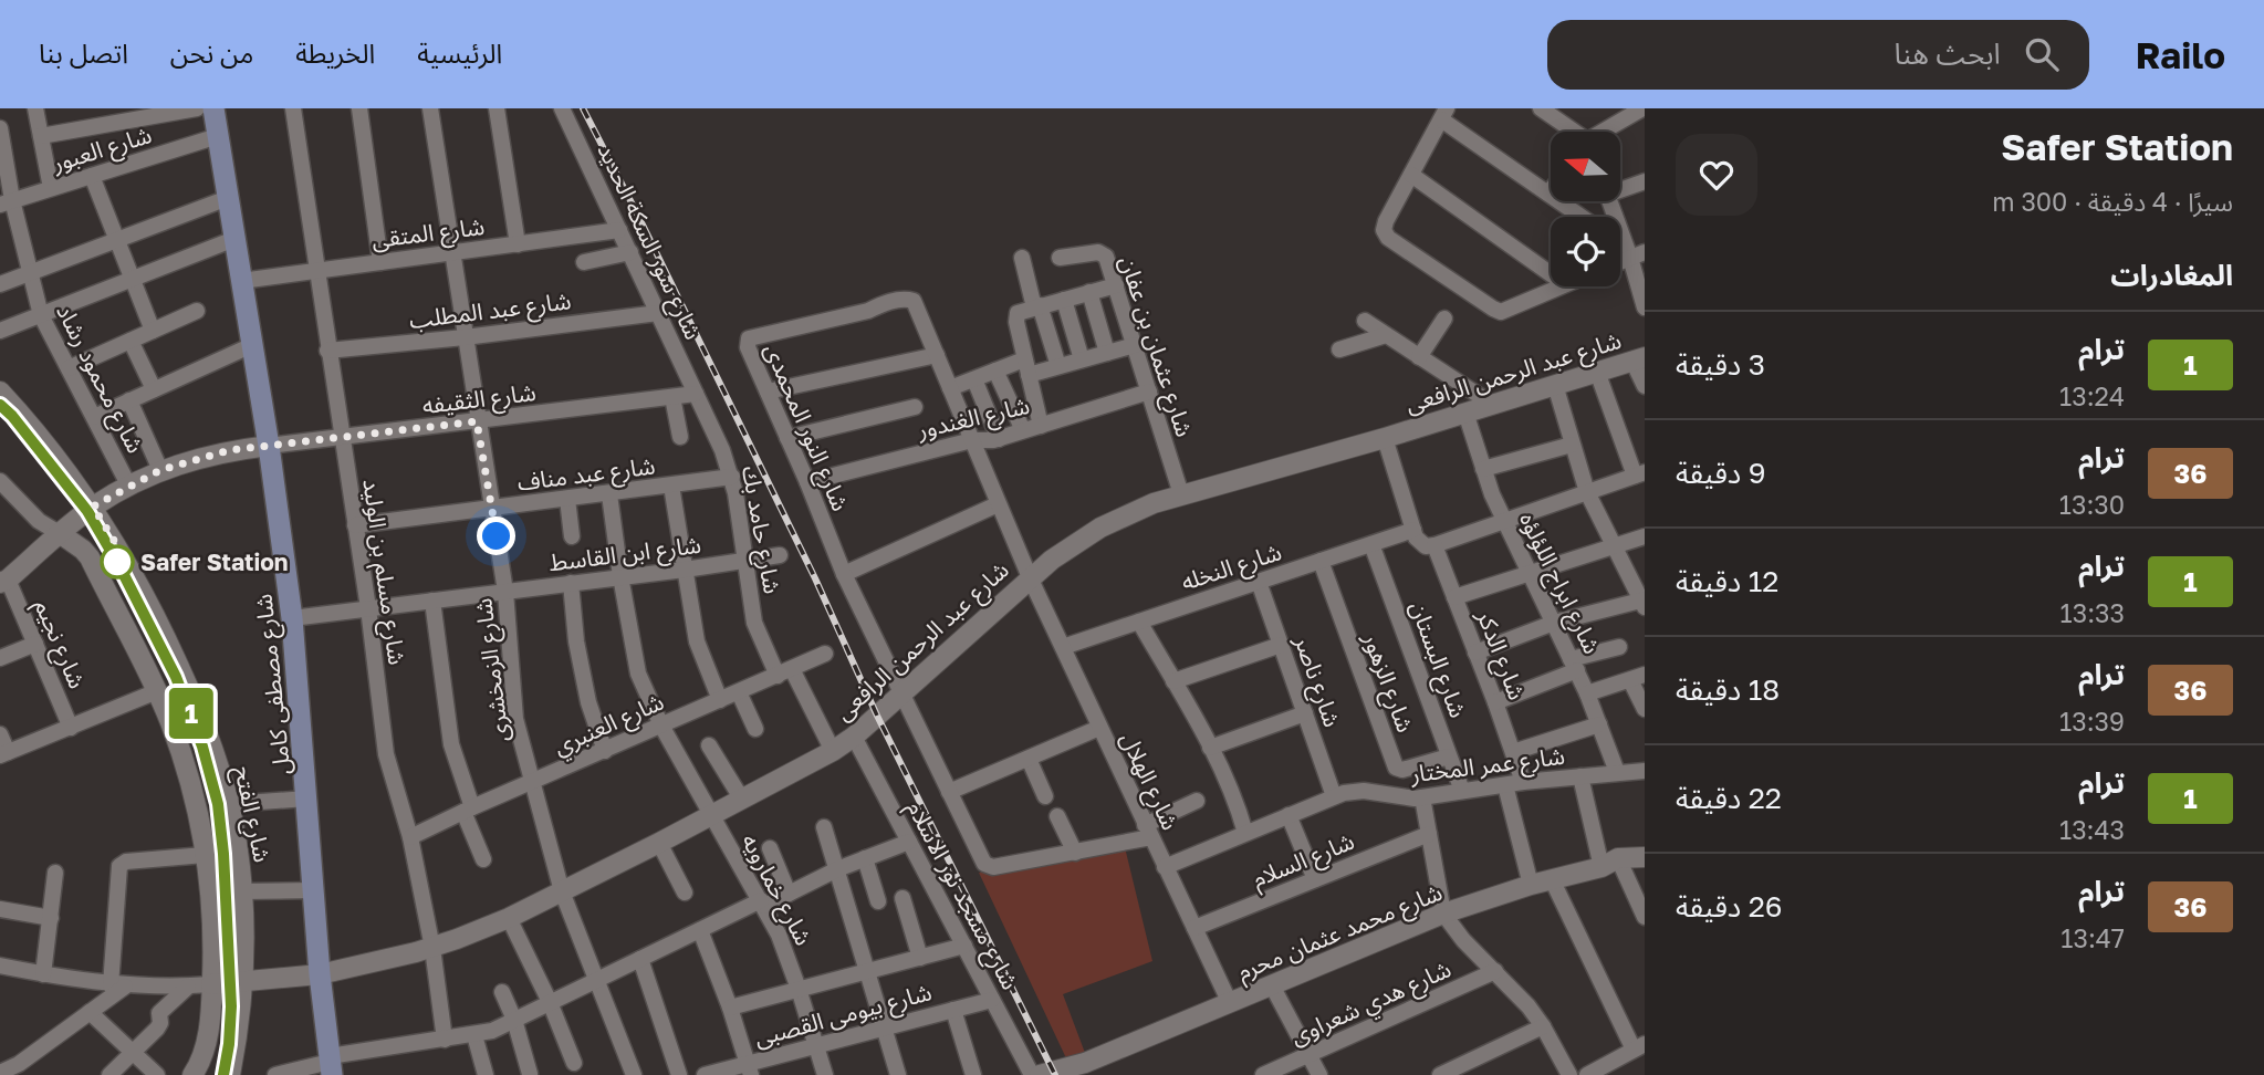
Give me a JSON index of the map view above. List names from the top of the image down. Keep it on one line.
{"streets":{"main road":["شارع مصطفى كامل"],"street":["شارع العبور","شارع المتقى","شارع سور السكة الحديد","شارع عبد المطلب","شارع عثمان بن عفان","شارع عبد الرحمن الرافعى","شارع محمود رشاد","شارع الثقيفه","شارع الغندور","شارع النور المحمدى","شارع عبد مناف","شارع حامد بك","شارع ابن القاسط","شارع النخله","شارع مسلم بن الوليد","شارع ابراج اللؤلؤه","شارع نجيم","شارع الدكر","شارع البستان","شارع الزمخشرى","شارع ناصر","شارع الزهور","شارع العنبري","شارع عمر المختار","شارع الهلال","شارع الفتح","شارع السلام","شارع خمارويه","شارع مسجد نور الاسلام","شارع محمد عثمان محرم","شارع هدي شعراوى","شارع بيومى القصبى"]},"crossings":[["شارع العبور","شارع محمود رشاد"],["شارع العبور","شارع مصطفى كامل"],["شارع المتقى","شارع سور السكة الحديد"],["شارع المتقى","شارع مسلم بن الوليد"],["شارع المتقى","شارع الزمخشرى"],["شارع المتقى","شارع مصطفى كامل"],["شارع سور السكة الحديد","شارع عبد المطلب"],["شارع سور السكة الحديد","شارع الثقيفه"],["شارع سور السكة الحديد","شارع حامد بك"],["شارع عبد المطلب","شارع مسلم بن الوليد"],["شارع عبد المطلب","شارع الزمخشرى"],["شارع عثمان بن عفان","شارع عبد الرحمن الرافعى"],["شارع عثمان بن عفان","شارع الغندور"],["شارع عبد الرحمن الرافعى","شارع النور المحمدى"],["شارع عبد الرحمن الرافعى","شارع حامد بك"],["شارع عبد الرحمن الرافعى","شارع مسلم بن الوليد"],["شارع عبد الرحمن الرافعى","شارع ابراج اللؤلؤه"],["شارع عبد الرحمن الرافعى","شارع الزمخشرى"],["شارع عبد الرحمن الرافعى","شارع مصطفى كامل"],["شارع عبد الرحمن الرافعى","شارع الهلال"],["شارع عبد الرحمن الرافعى","شارع الفتح"],["شارع عبد الرحمن الرافعى","شارع خمارويه"],["شارع عبد الرحمن الرافعى","شارع مسجد نور الاسلام"],["شارع الثقيفه","شارع حامد بك"],["شارع الثقيفه","شارع مسلم بن الوليد"],["شارع الثقيفه","شارع الزمخشرى"],["شارع الثقيفه","شارع مصطفى كامل"],["شارع الغندور","شارع النور المحمدى"],["شارع الغندور","شارع الهلال"],["شارع النور المحمدى","شارع الهلال"],["شارع عبد مناف","شارع حامد بك"],["شارع عبد مناف","شارع مسلم بن الوليد"],["شارع عبد مناف","شارع الزمخشرى"],["شارع عبد مناف","شارع خمارويه"],["شارع حامد بك","شارع ابن القاسط"],["شارع حامد بك","شارع العنبري"],["شارع ابن القاسط","شارع مسلم بن الوليد"],["شارع ابن القاسط","شارع الزمخشرى"],["شارع ابن القاسط","شارع مصطفى كامل"],["شارع ابن القاسط","شارع خمارويه"],["شارع النخله","شارع البستان"],["شارع النخله","شارع ناصر"],["شارع النخله","شارع الزهور"],["شارع النخله","شارع الهلال"],["شارع مسلم بن الوليد","شارع العنبري"],["شارع ابراج اللؤلؤه","شارع عمر المختار"],["شارع الدكر","شارع عمر المختار"],["شارع البستان","شارع الزهور"],["شارع البستان","شارع عمر المختار"],["شارع الزمخشرى","شارع العنبري"],["شارع ناصر","شارع عمر المختار"],["شارع العنبري","شارع خمارويه"],["شارع عمر المختار","شارع الهلال"],["شارع الهلال","شارع السلام"],["شارع الهلال","شارع محمد عثمان محرم"],["شارع خمارويه","شارع بيومى القصبى"],["شارع مسجد نور الاسلام","شارع بيومى القصبى"]],"places":["Safer Station"],"lines":["tram line 1"],"north":"left","page":{"header":"Railo","search":"ابحث هنا","nav":["الرئيسية","الخريطة","من نحن","اتصل بنا"],"heading":[["Safer Station","سيرًا · 4 دقيقة · 300 m"],"المغادرات"],"on_map":"1","list":[{"mark":"1","name":"ترام","note":"13:24","value":"3 دقيقة"},{"mark":"36","name":"ترام","note":"13:30","value":"9 دقيقة"},{"mark":"1","name":"ترام","note":"13:33","value":"12 دقيقة"},{"mark":"36","name":"ترام","note":"13:39","value":"18 دقيقة"},{"mark":"1","name":"ترام","note":"13:43","value":"22 دقيقة"},{"mark":"36","name":"ترام","note":"13:47","value":"26 دقيقة"}]}}
